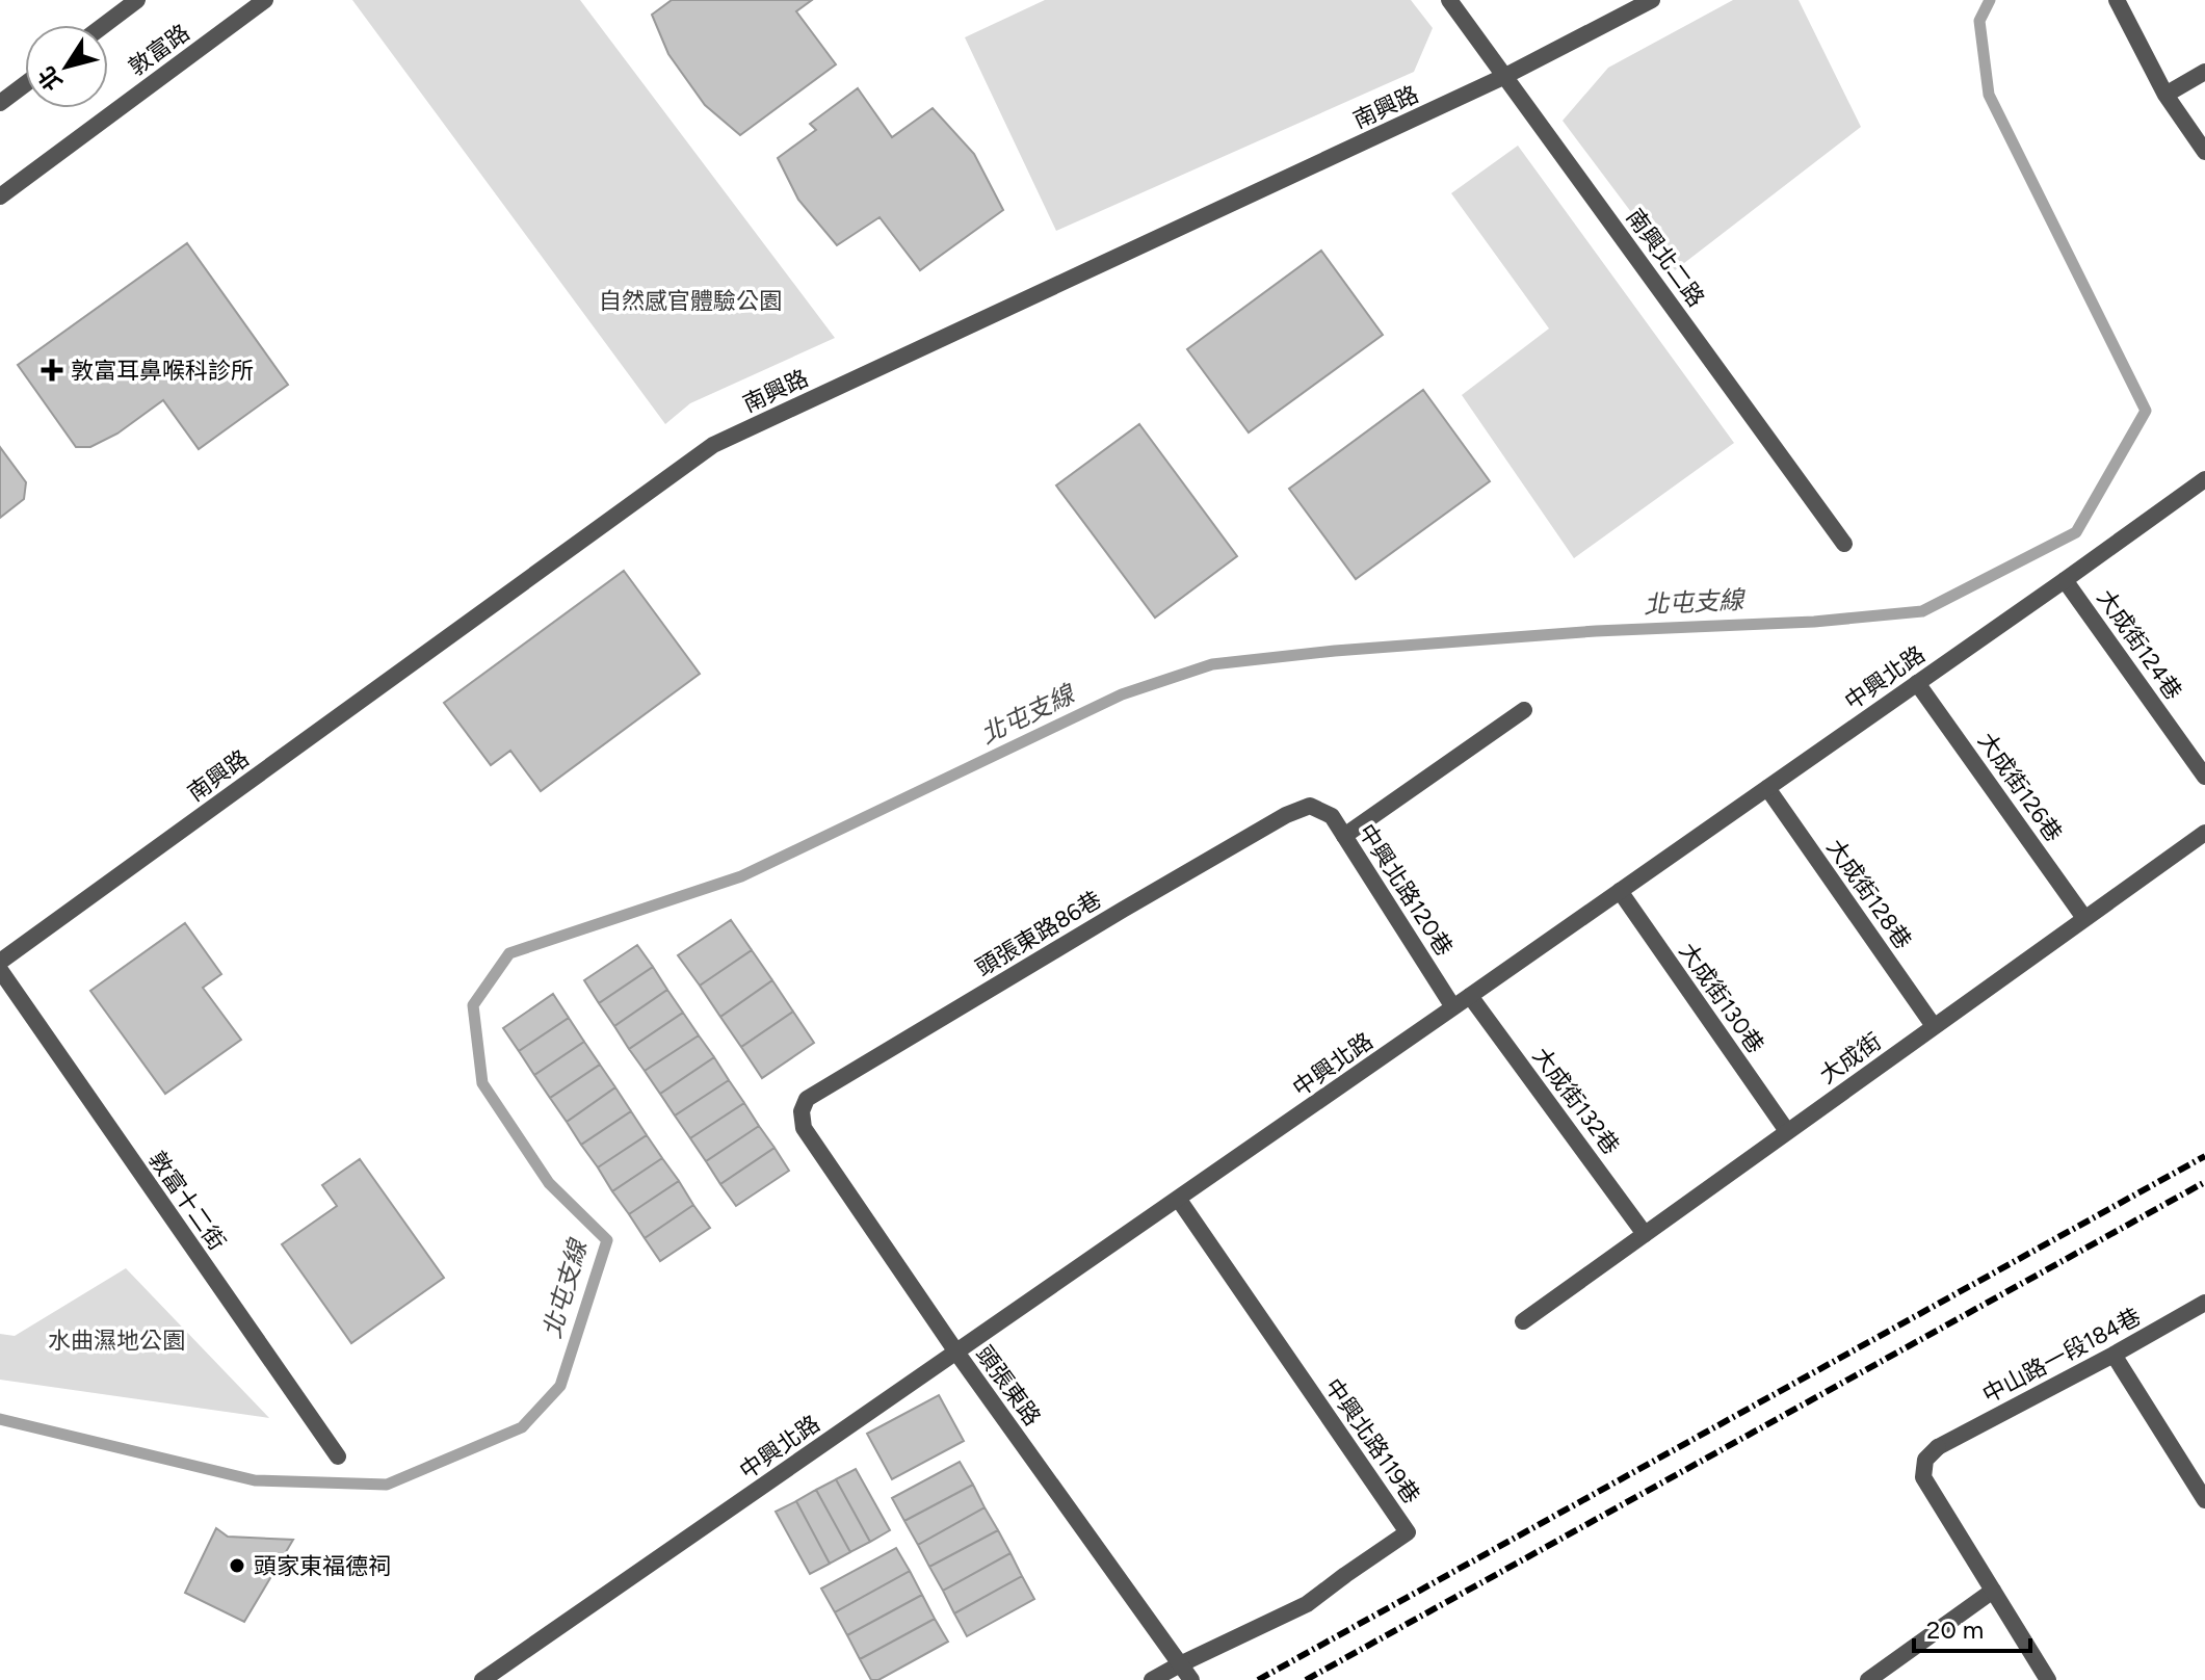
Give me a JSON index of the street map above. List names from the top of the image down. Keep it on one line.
{"streets":{"street":["敦富路","南興路","南興北二路","大成街124巷","中興北路","大成街126巷","中興北路120巷","大成街128巷","頭張東路86巷","大成街130巷","大成街","大成街132巷","敦富十二街","中山路一段184巷","頭張東路","中興北路119巷"]},"crossings":[["南興路","南興北二路"],["大成街124巷","中興北路"],["中興北路","大成街126巷"],["中興北路","中興北路120巷"],["中興北路","大成街128巷"],["中興北路","大成街130巷"],["中興北路","大成街132巷"],["中興北路","頭張東路"],["中興北路","中興北路119巷"],["大成街126巷","大成街"],["中興北路120巷","頭張東路86巷"],["大成街128巷","大成街"],["頭張東路86巷","頭張東路"],["大成街130巷","大成街"],["大成街","大成街132巷"],["頭張東路","中興北路119巷"]],"water":["北屯支線"],"parks":["自然感官體驗公園","水曲濕地公園"],"places":{"health":["敦富耳鼻喉科診所"],"other":["頭家東福德祠"]},"scale_bar":"20 m","north":"bottom left"}
